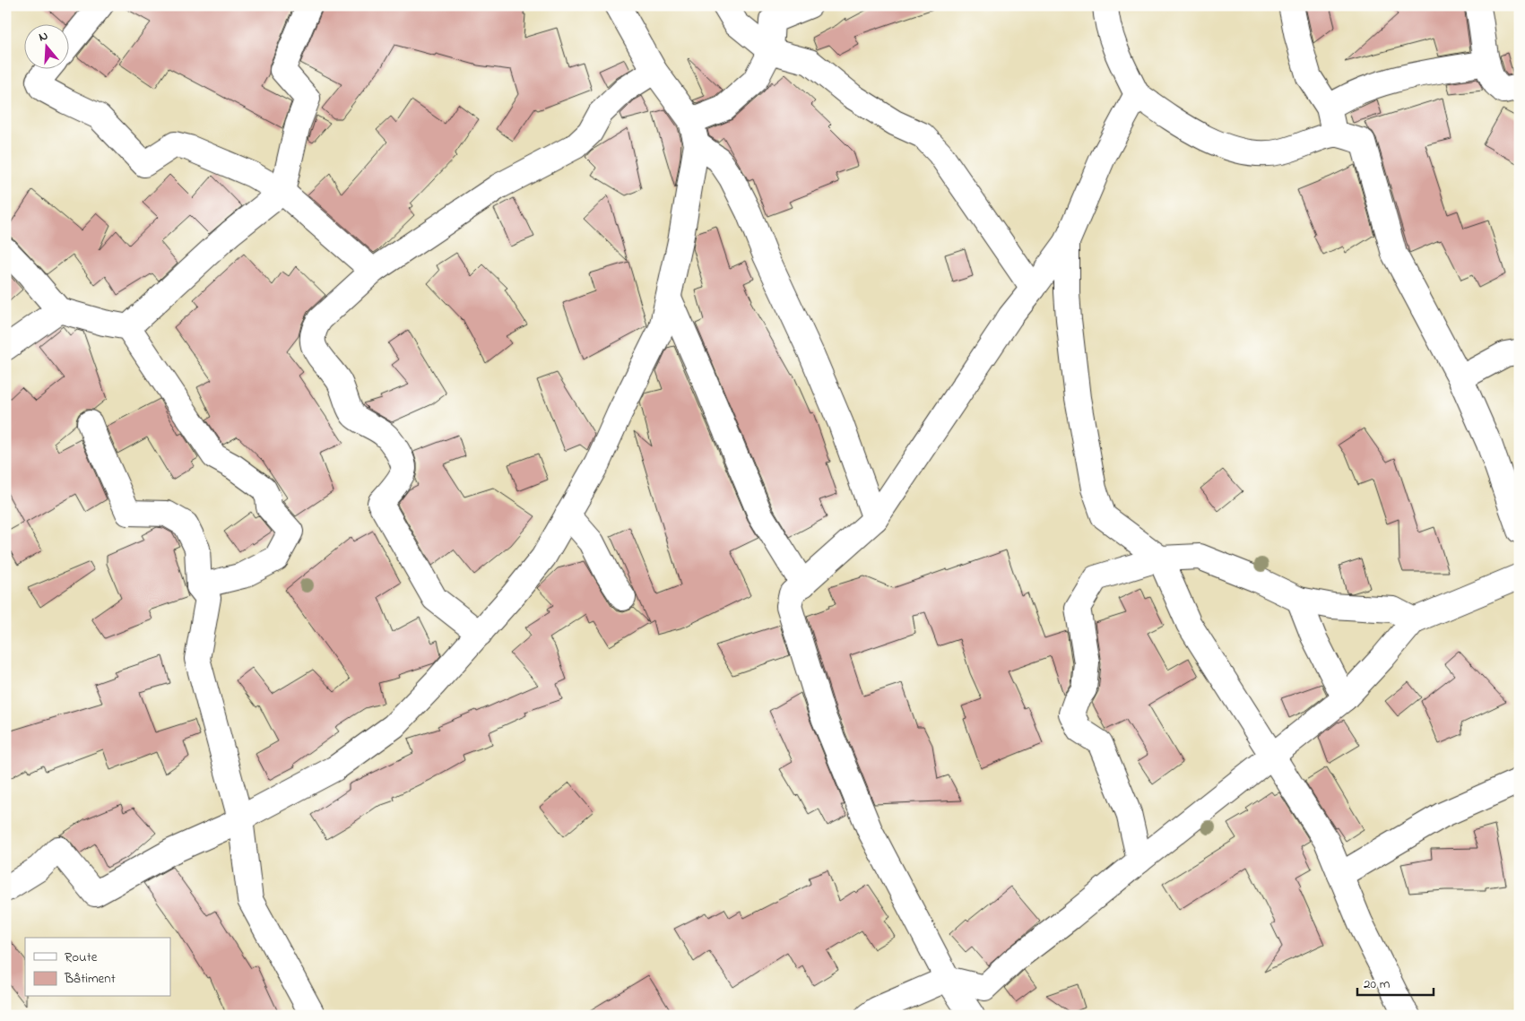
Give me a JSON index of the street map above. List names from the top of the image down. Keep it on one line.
{"legend":["Route","Bâtiment"],"scale_bar":"20 m","north":"top"}
